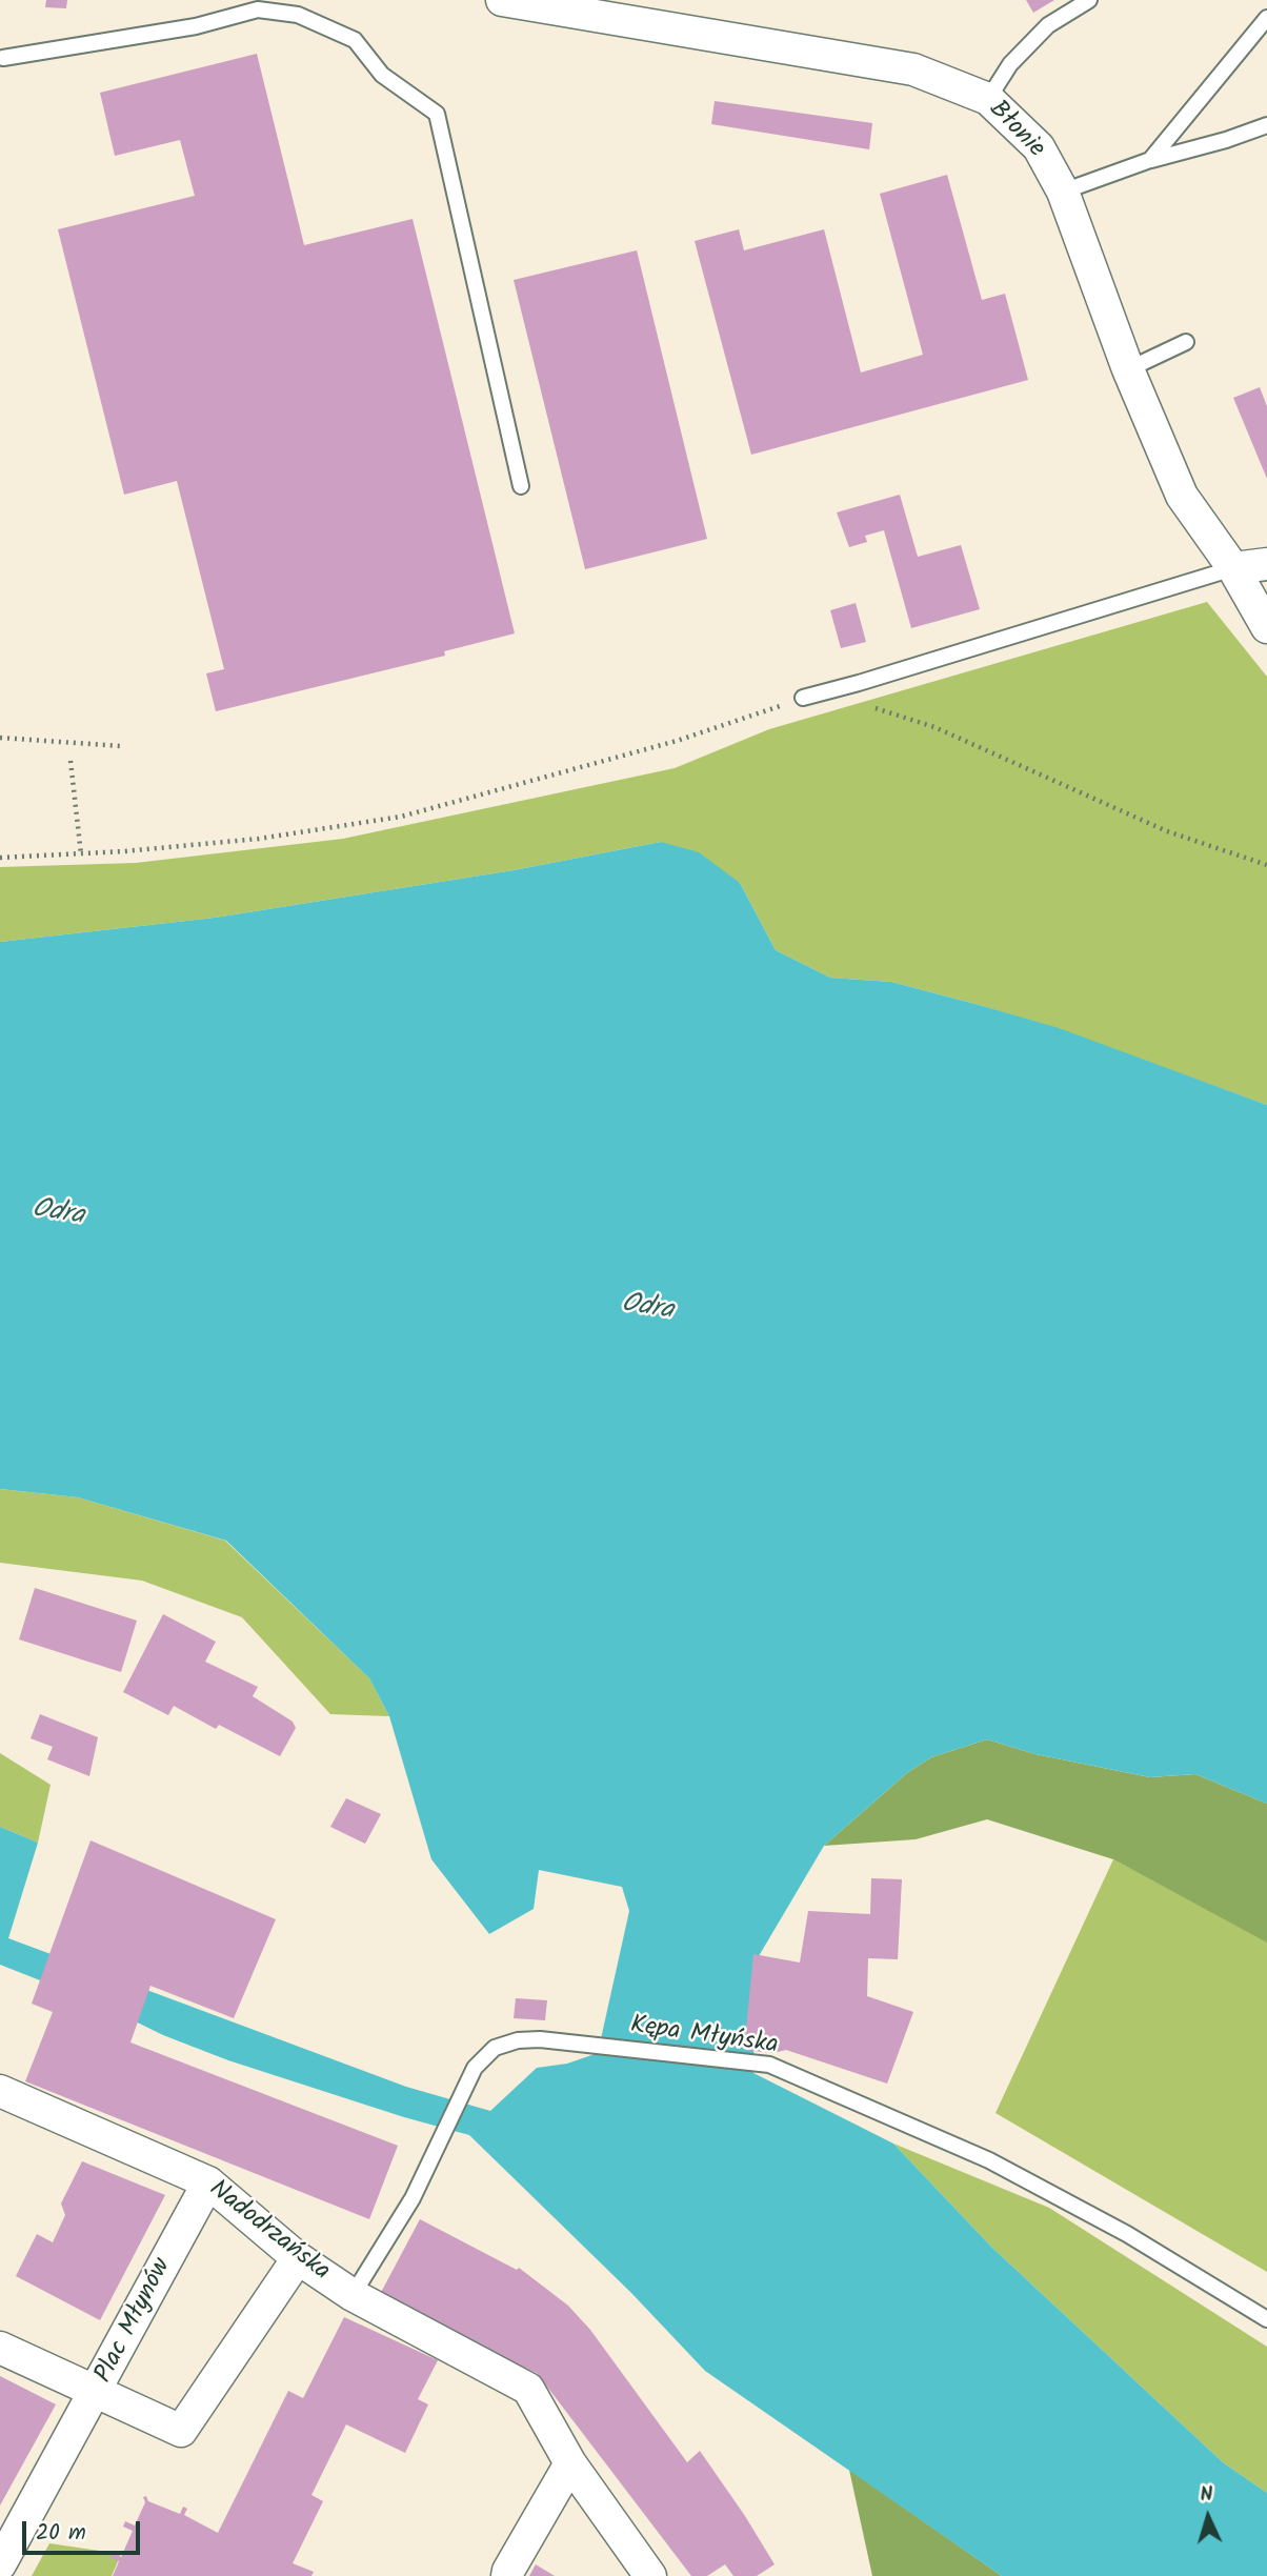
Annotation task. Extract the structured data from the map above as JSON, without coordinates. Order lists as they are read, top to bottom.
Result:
{
  "streets": {
    "street": ["Błonie", "Nadodrzańska", "Plac Młynów"],
    "lane": ["Kępa Młyńska"]
  },
  "crossings": [
    ["Kępa Młyńska", "Nadodrzańska"],
    ["Nadodrzańska", "Plac Młynów"]
  ],
  "water": ["Odra"],
  "scale_bar": "20 m",
  "north": "top"
}
